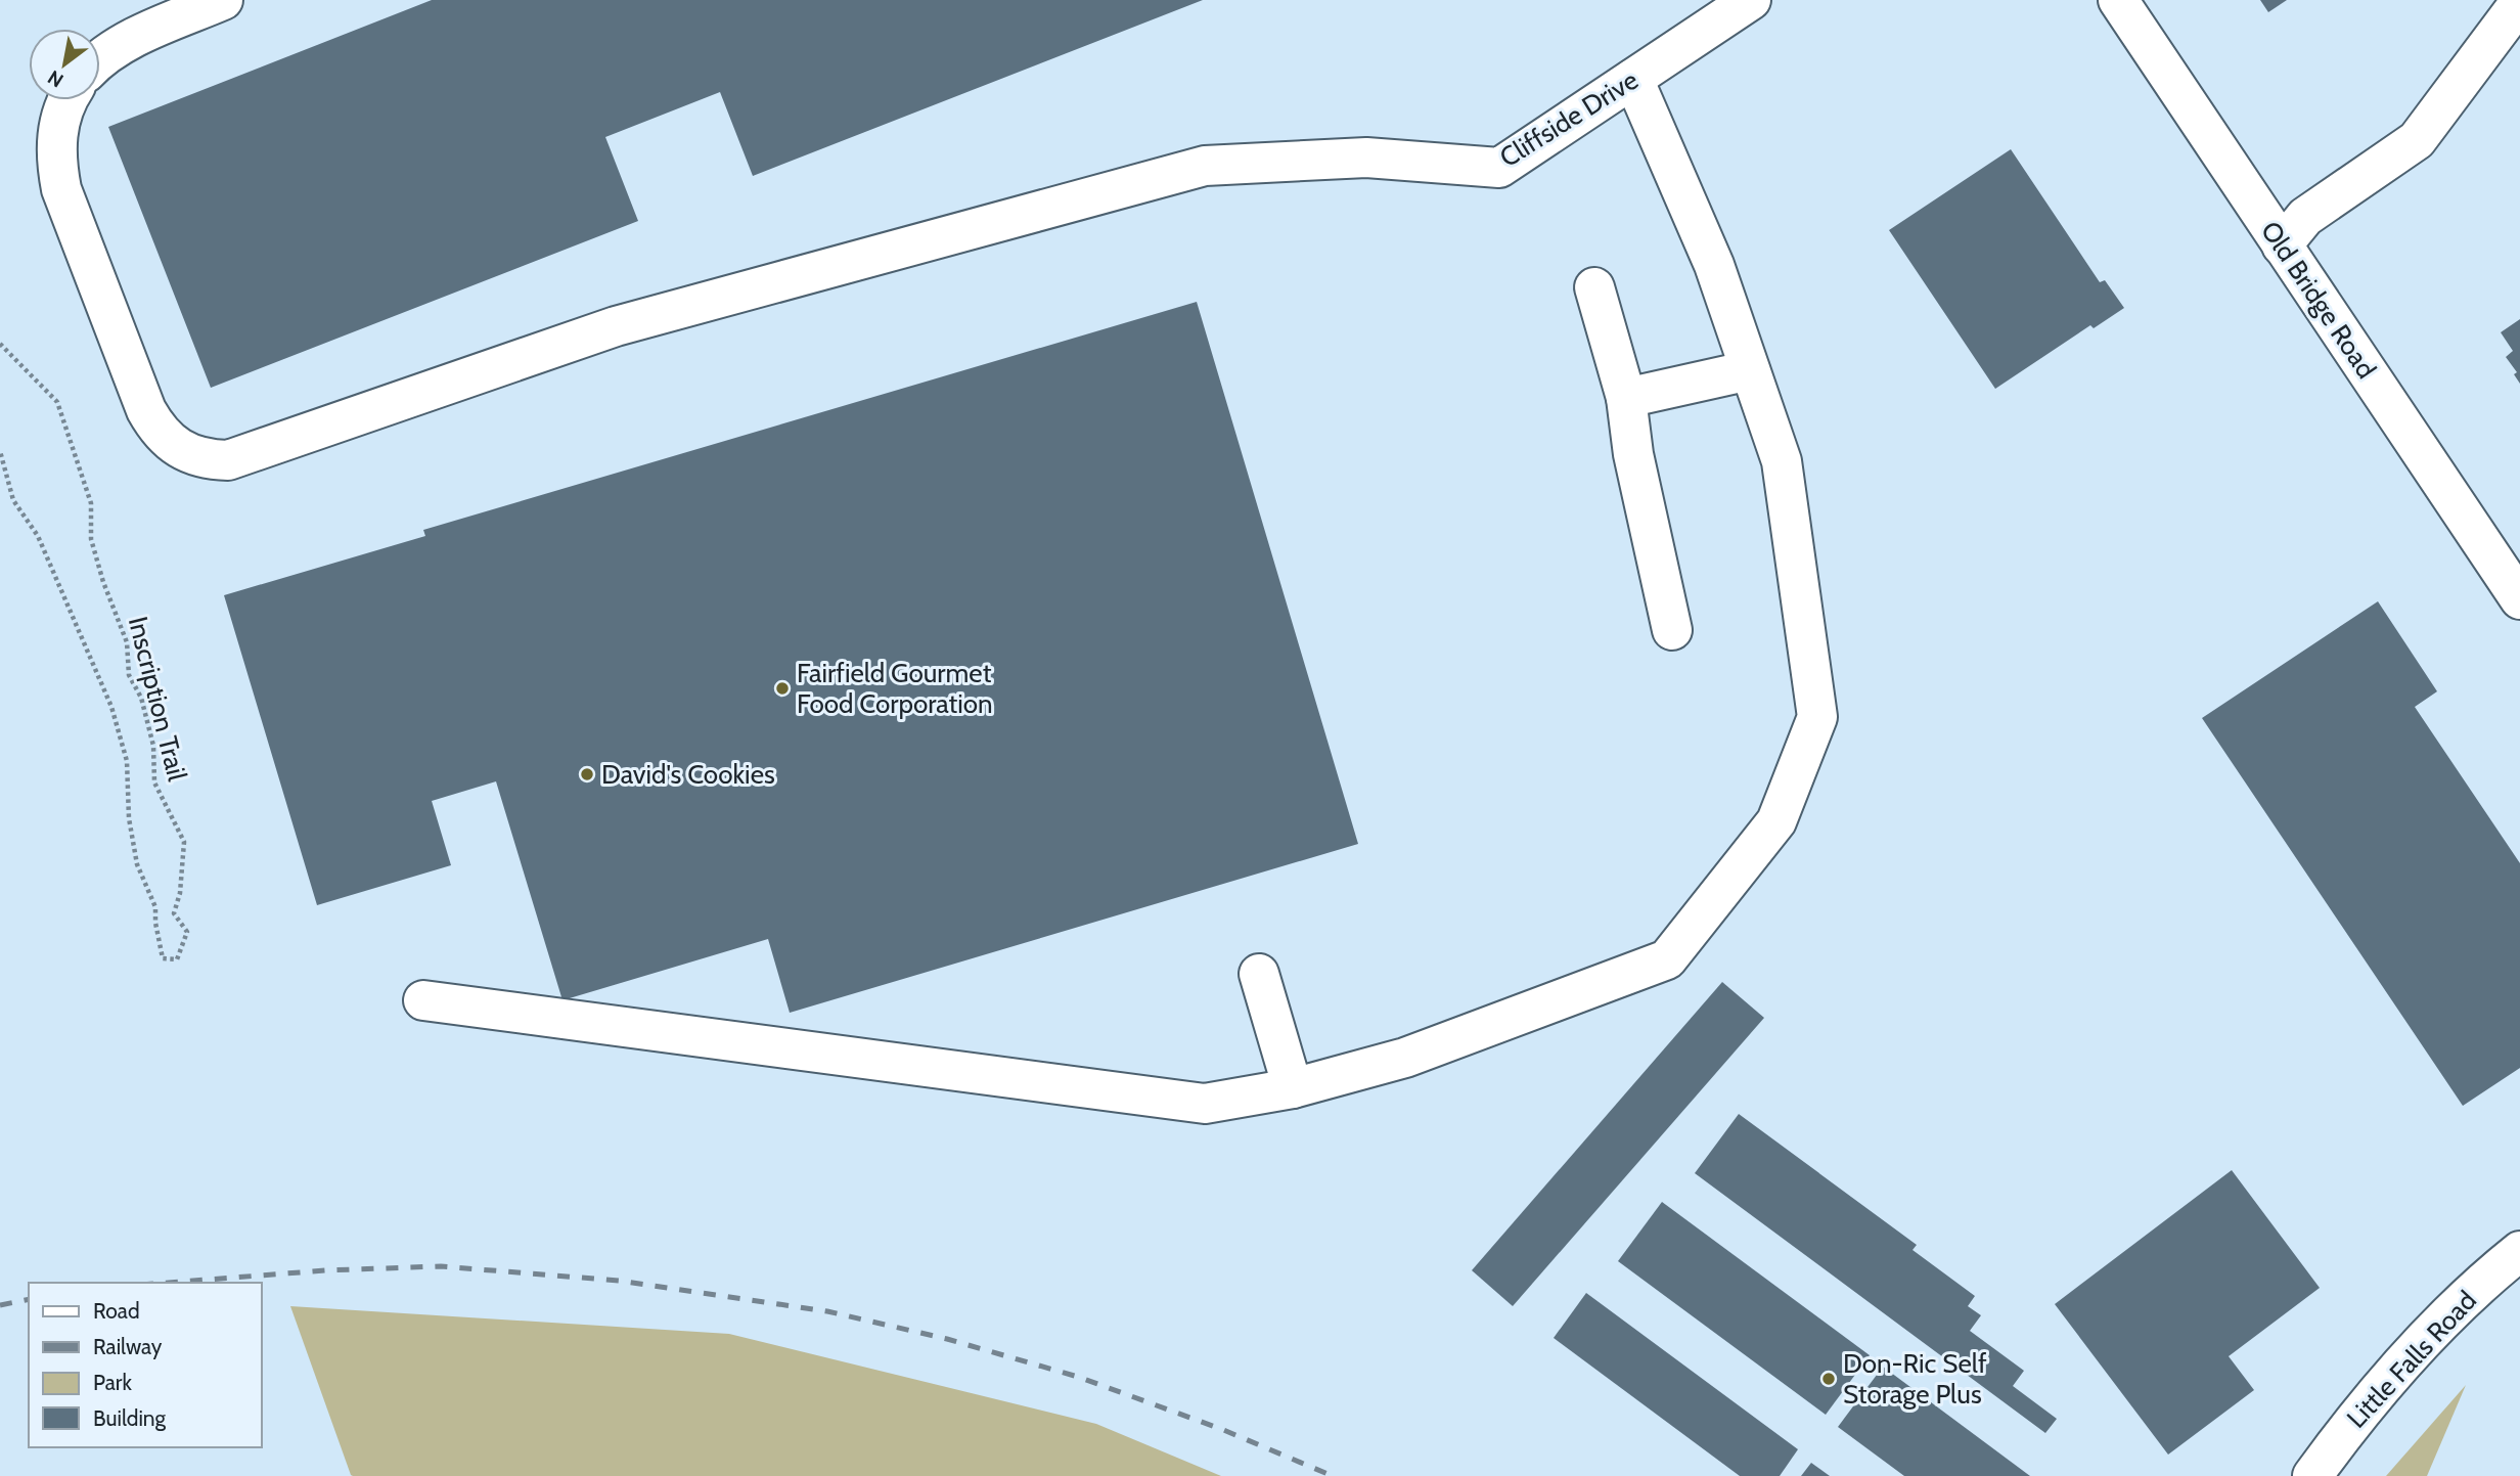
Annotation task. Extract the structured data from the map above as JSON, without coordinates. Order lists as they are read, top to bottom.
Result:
{
  "streets": {
    "street": ["Cliffside Drive", "Old Bridge Road", "Little Falls Road"],
    "path": ["Inscription Trail"]
  },
  "places": ["Fairfield Gourmet Food Corporation", "David's Cookies", "Don-Ric Self Storage Plus"],
  "legend": [
    "Road",
    "Railway",
    "Park",
    "Building"
  ],
  "north": "bottom left"
}
